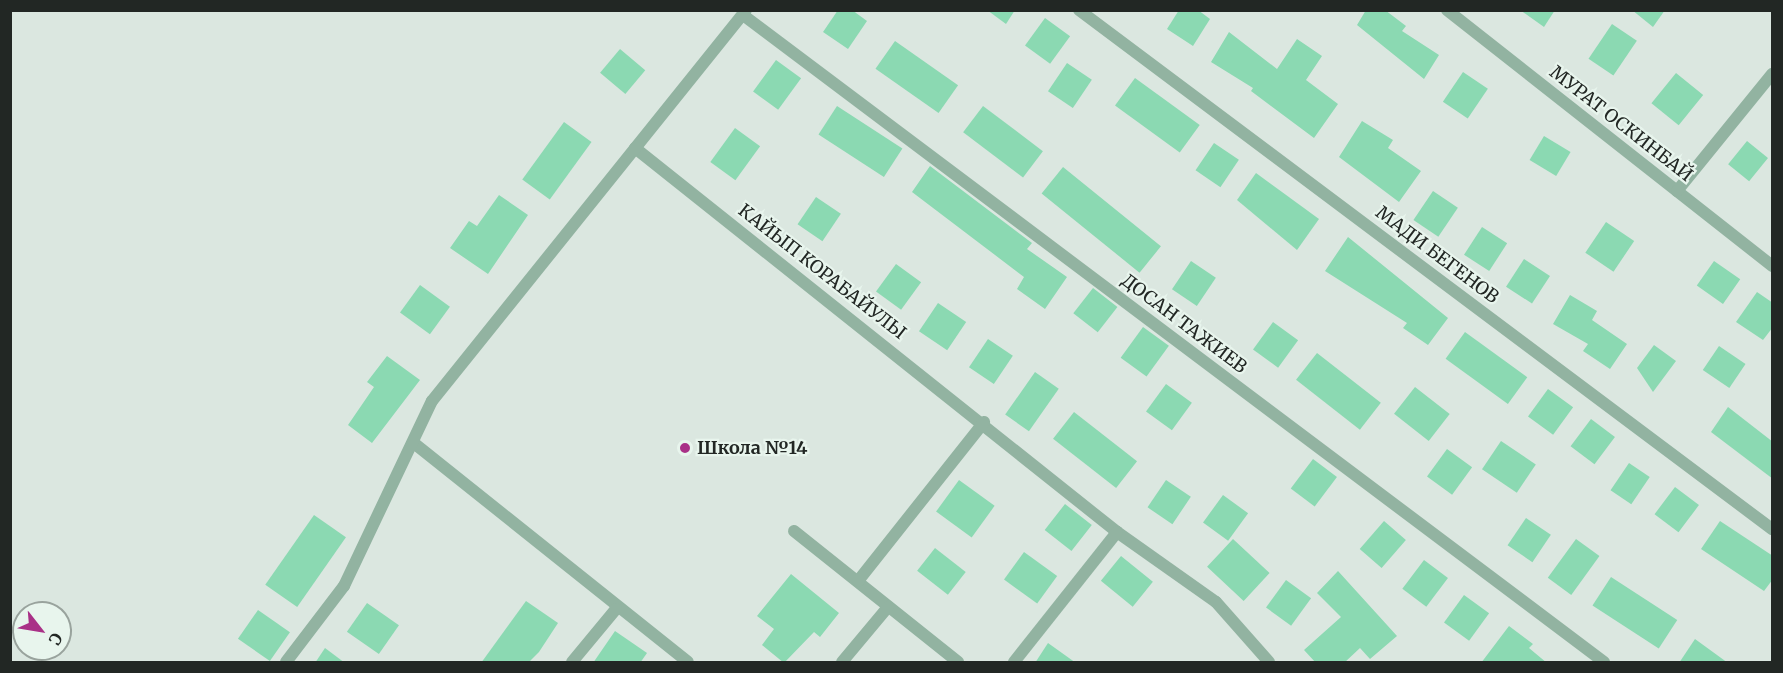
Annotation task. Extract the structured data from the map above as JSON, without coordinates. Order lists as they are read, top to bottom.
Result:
{
  "streets": {
    "street": [
      "МУРАТ ОСКИНБАЙ",
      "МАДИ БЕГЕНОВ",
      "КАЙЫП КОРАБАЙУЛЫ",
      "ДОСАН ТАЖИЕВ"
    ]
  },
  "places": ["Школа №14"],
  "north": "bottom right"
}
